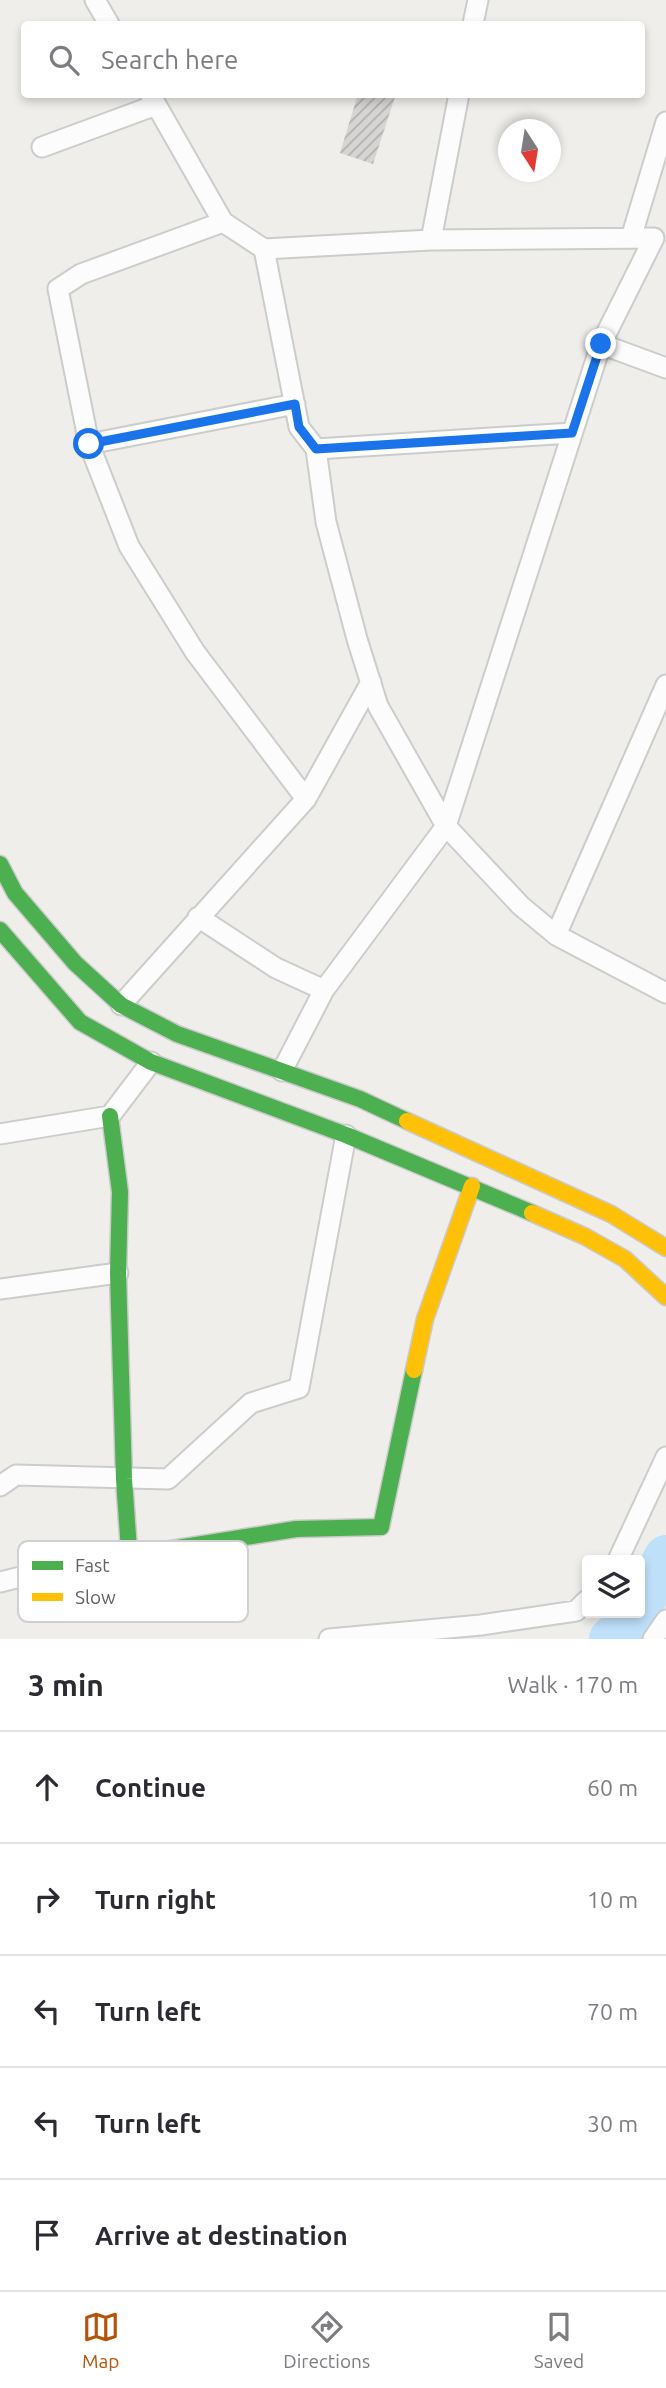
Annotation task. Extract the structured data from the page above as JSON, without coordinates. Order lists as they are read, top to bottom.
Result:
{
  "legend": ["Fast", "Slow"],
  "north": "bottom",
  "page": {
    "search": "Search here",
    "heading": ["3 min", "Walk · 170 m"],
    "list": [
      ["Continue", "60 m"],
      ["Turn right", "10 m"],
      ["Turn left", "70 m"],
      ["Turn left", "30 m"],
      "Arrive at destination"
    ],
    "nav": ["Map", "Directions", "Saved"]
  }
}
